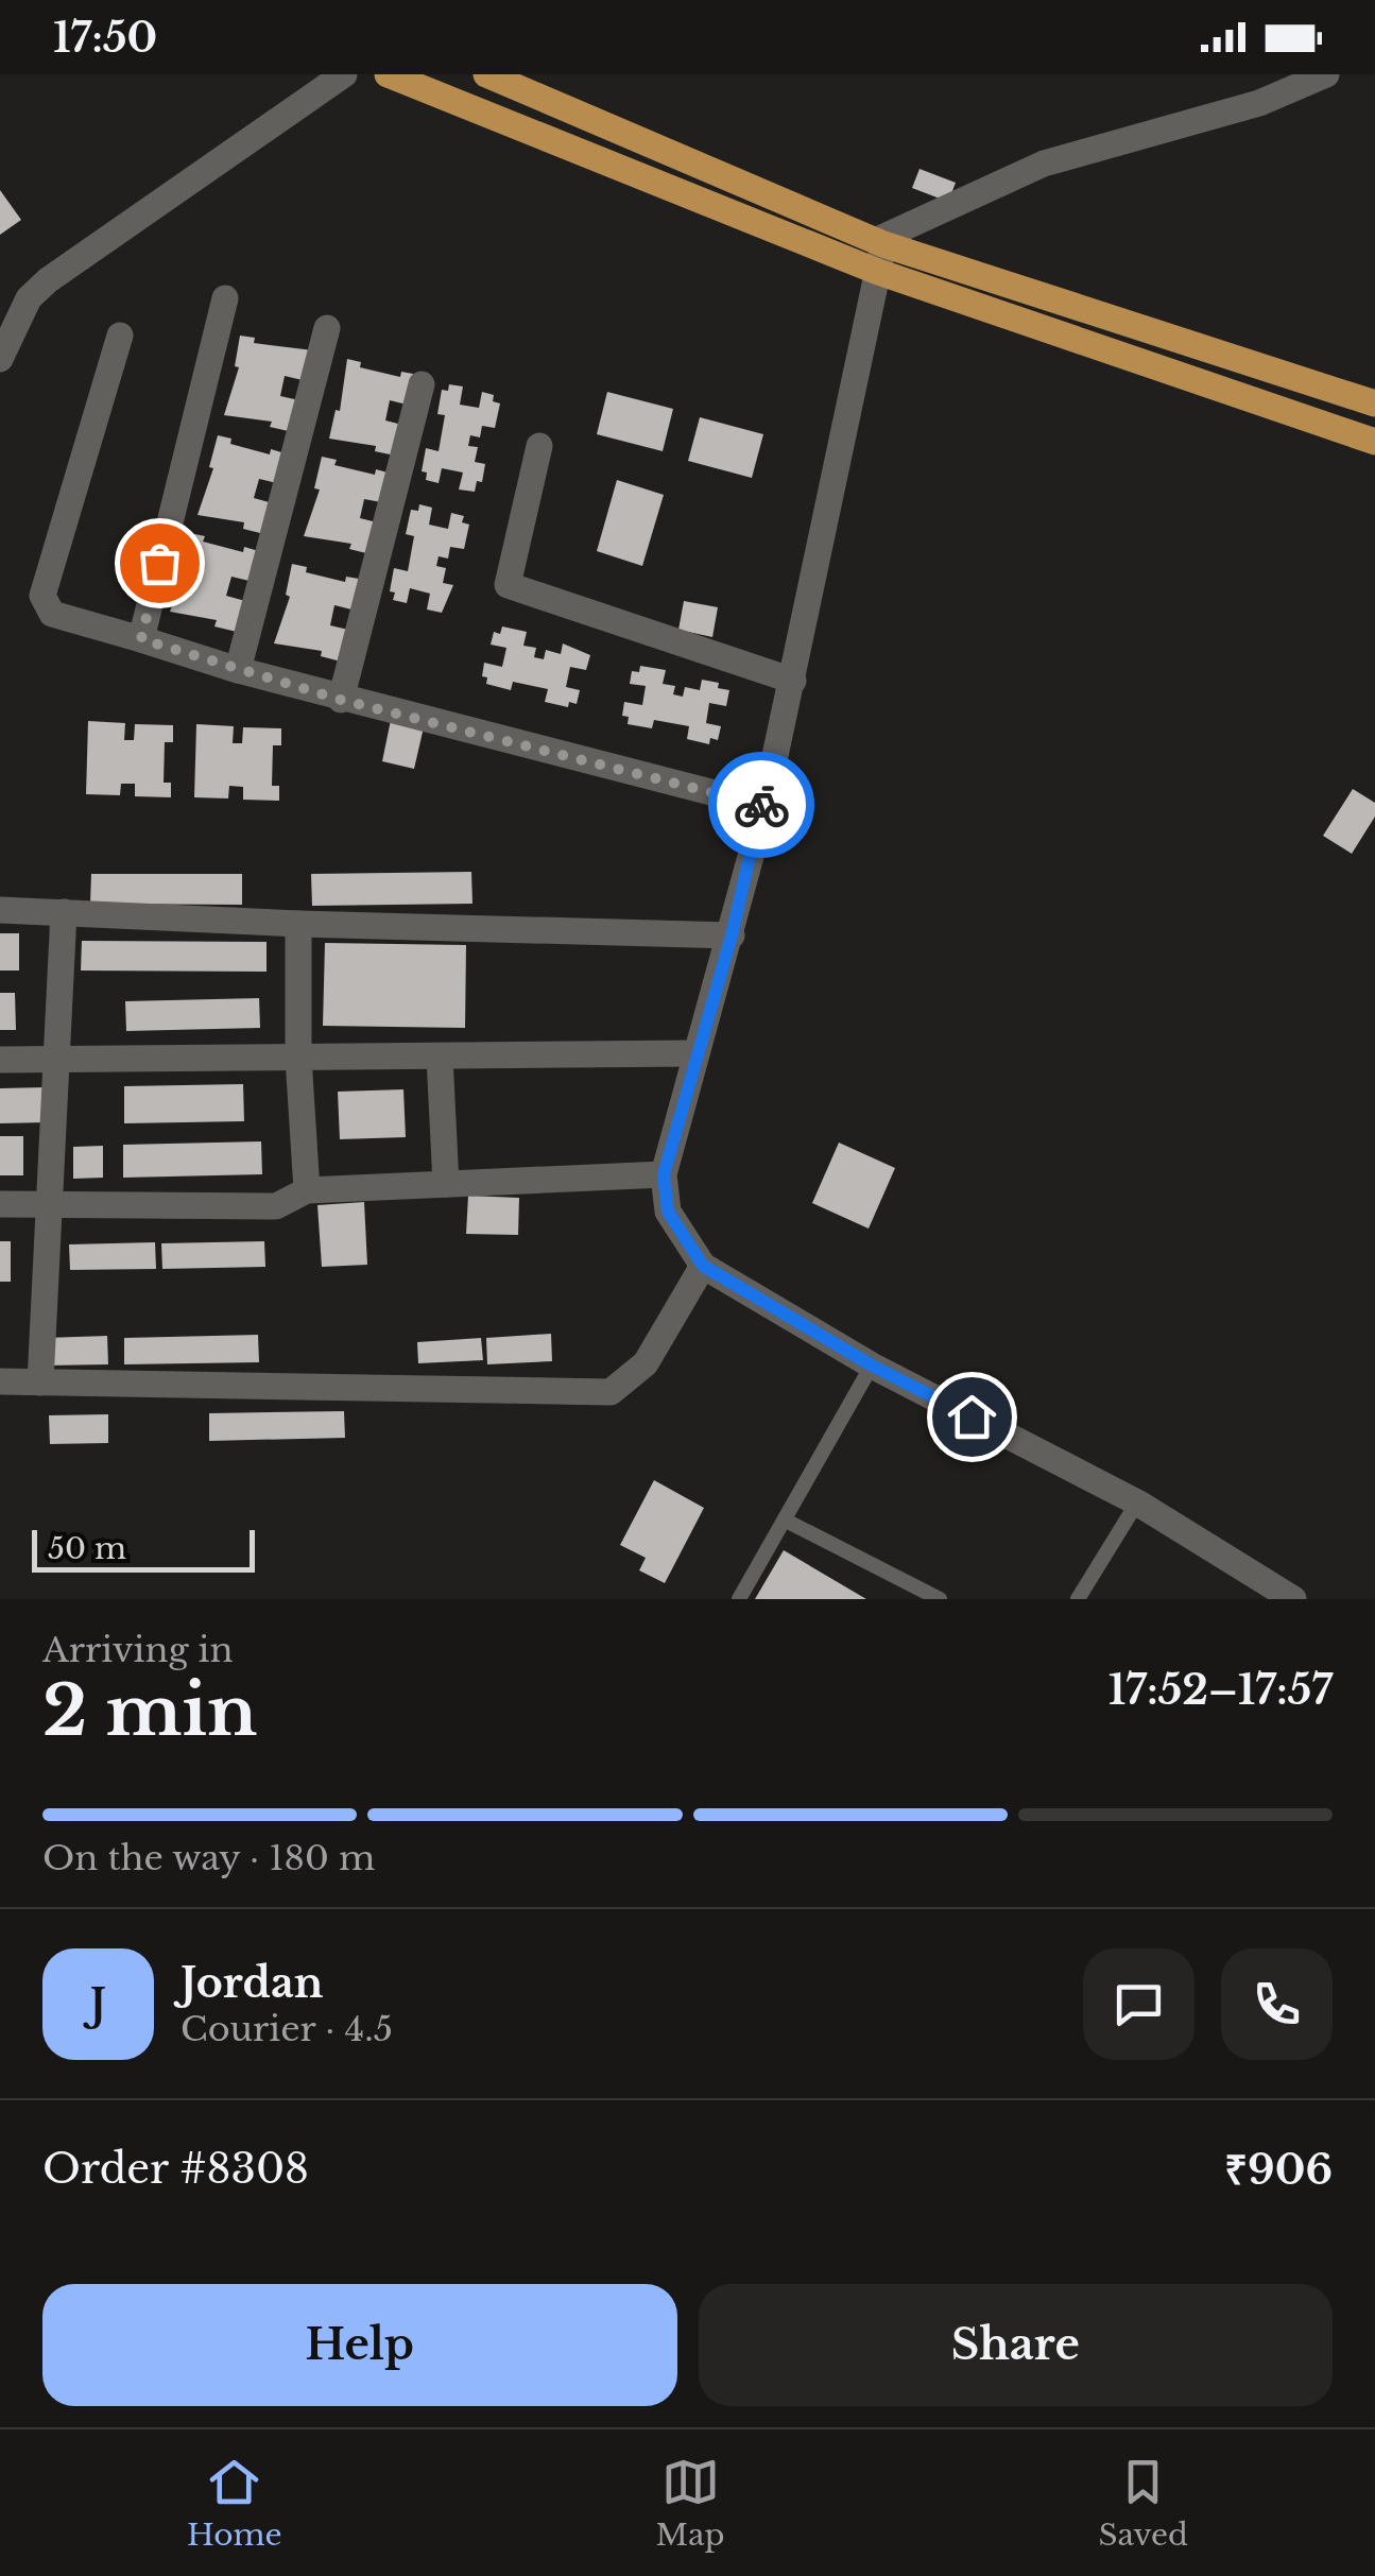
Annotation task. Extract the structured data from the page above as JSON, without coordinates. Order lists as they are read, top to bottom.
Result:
{
  "scale_bar": "50 m",
  "page": {
    "status": "17:50",
    "scale": "50 m",
    "heading": ["2 min", "Arriving in", "17:52–17:57"],
    "panel": [
      "Jordan",
      "Courier · 4.5",
      "Order #8308",
      "₹906"
    ],
    "bar": "On the way · 180 m",
    "round": "J",
    "buttons": ["Help", "Share"],
    "tabs": ["Home", "Map", "Saved"]
  }
}
